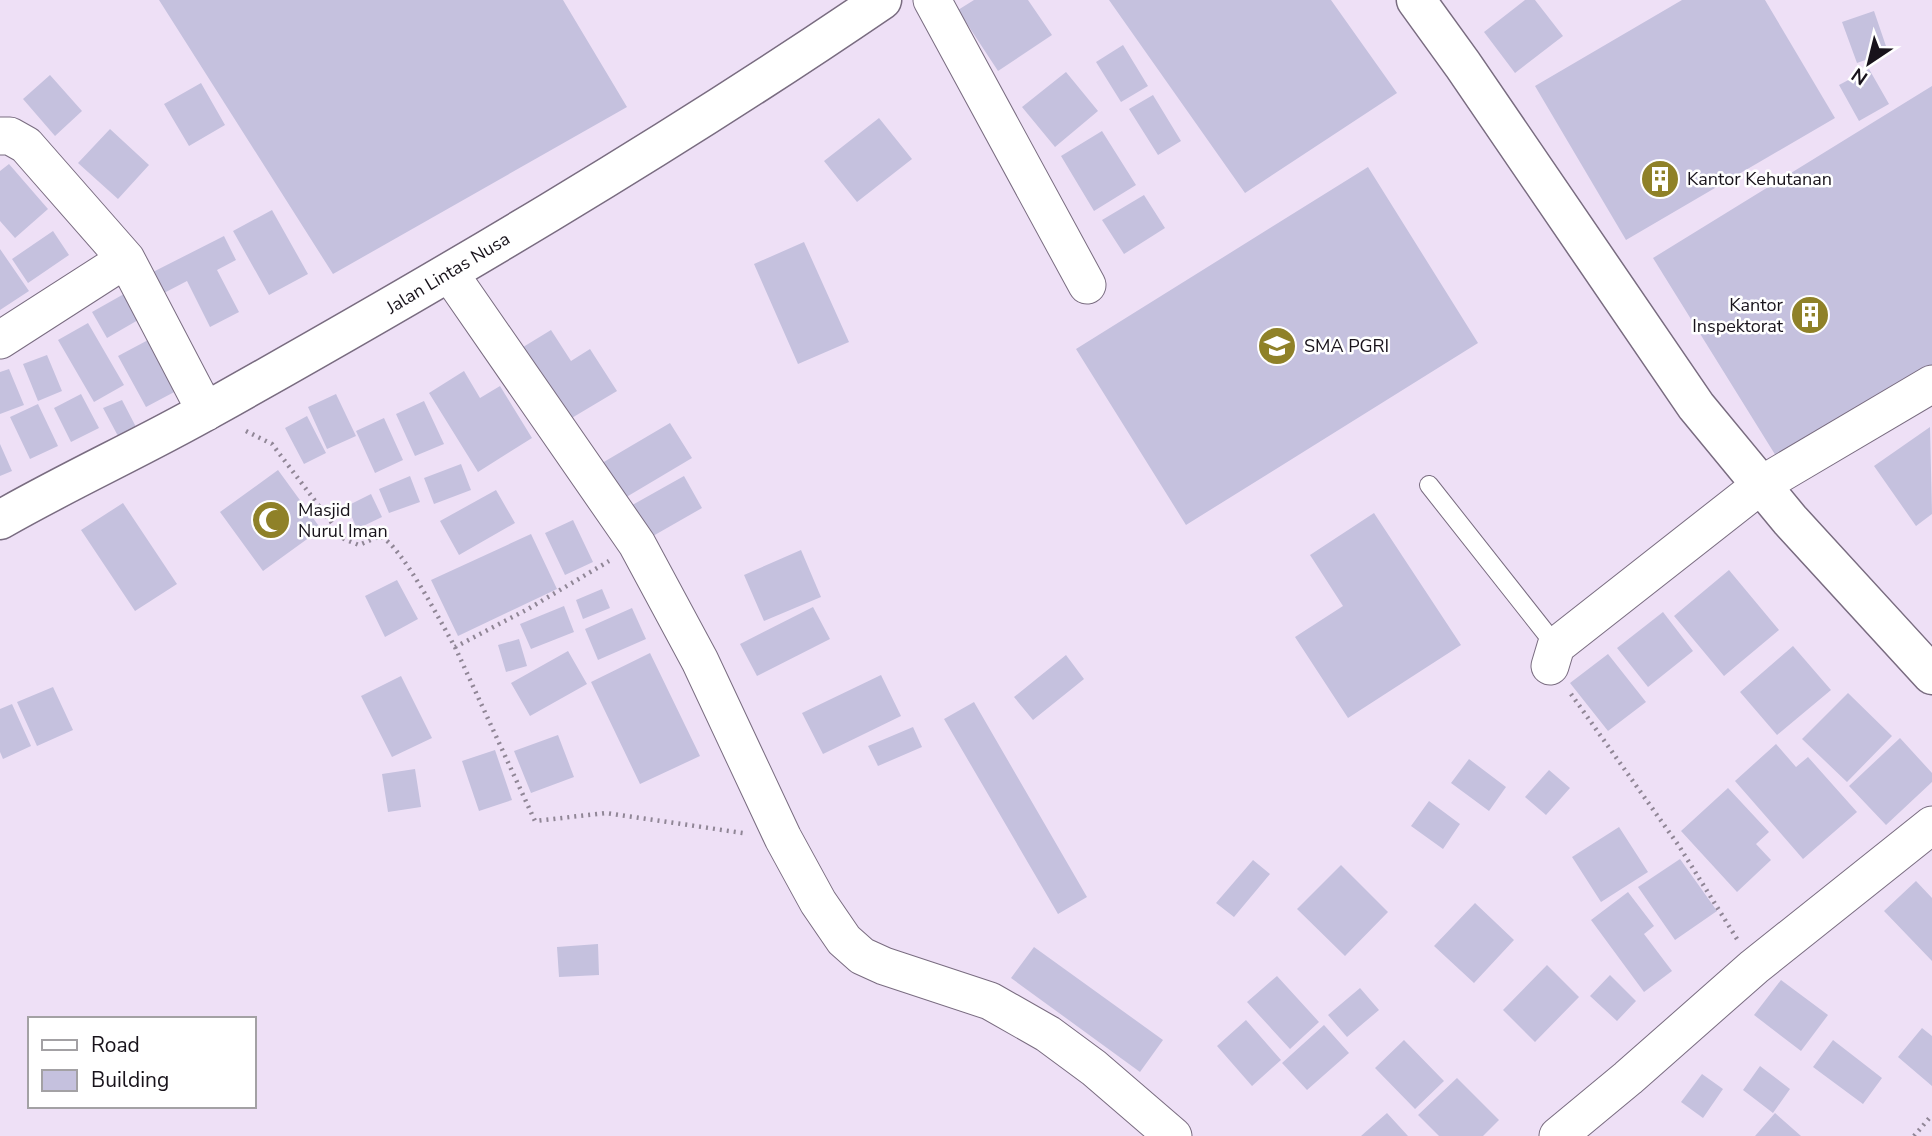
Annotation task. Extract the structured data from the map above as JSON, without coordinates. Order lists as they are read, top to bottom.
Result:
{
  "streets": {
    "highway": ["Jalan Lintas Nusa"]
  },
  "places": {
    "building": ["Kantor Kehutanan", "Kantor Inspektorat"],
    "school or university": ["SMA PGRI"],
    "mosque": ["Masjid Nurul Iman"]
  },
  "legend": ["Road", "Building"],
  "north": "bottom left"
}
